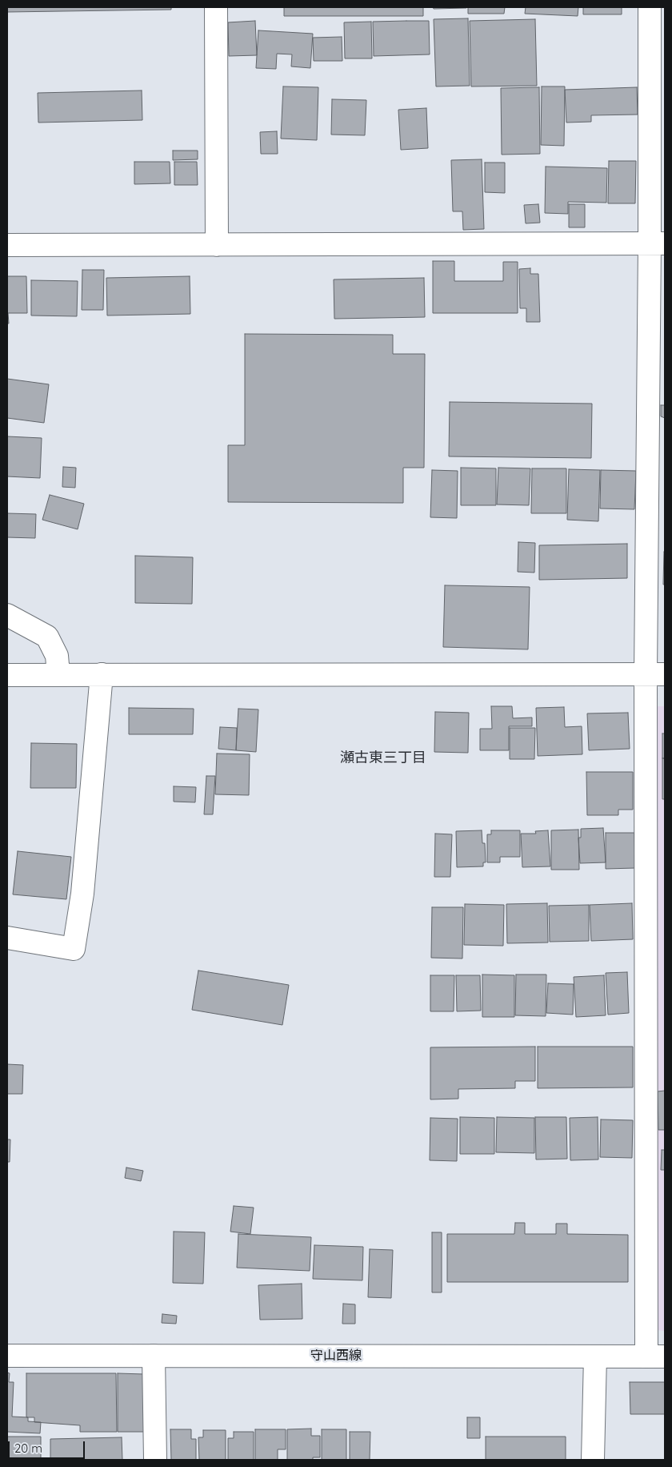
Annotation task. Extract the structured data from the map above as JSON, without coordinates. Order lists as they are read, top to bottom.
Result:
{
  "streets": {
    "street": ["守山西線"]
  },
  "districts": ["瀬古東三丁目"],
  "scale_bar": "20 m"
}
